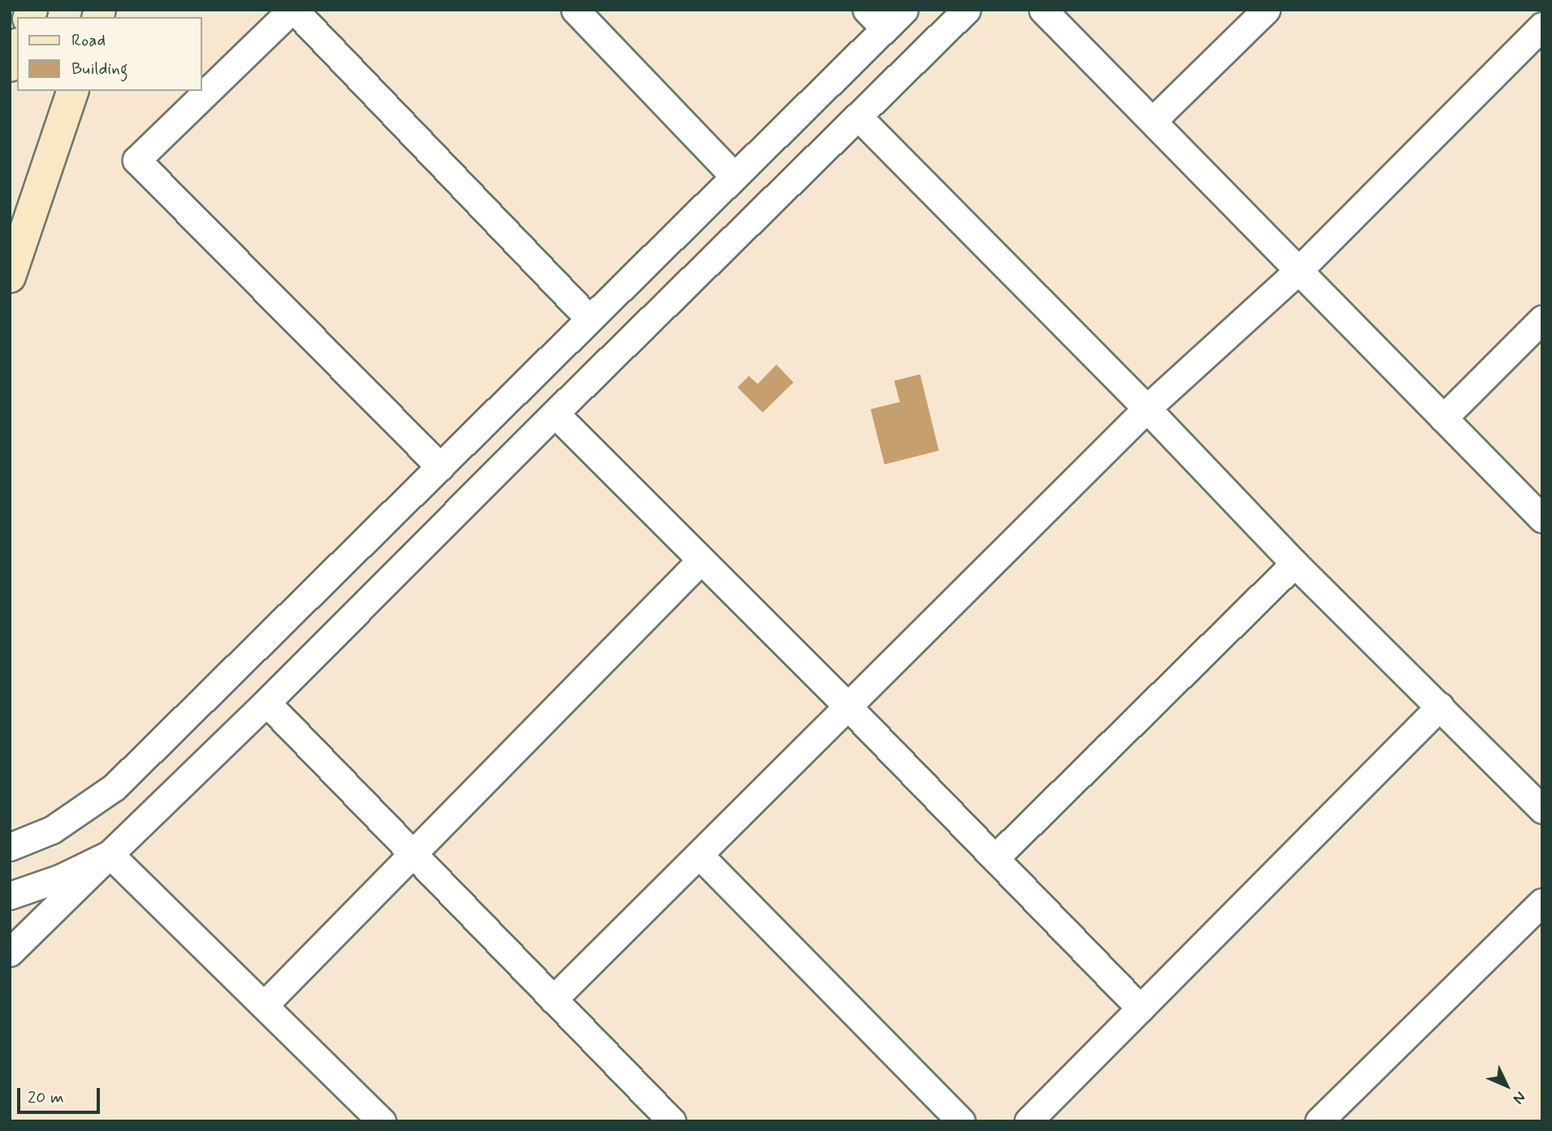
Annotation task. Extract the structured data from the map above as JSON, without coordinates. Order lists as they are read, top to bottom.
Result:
{
  "legend": ["Road", "Building"],
  "scale_bar": "20 m",
  "north": "bottom right"
}
